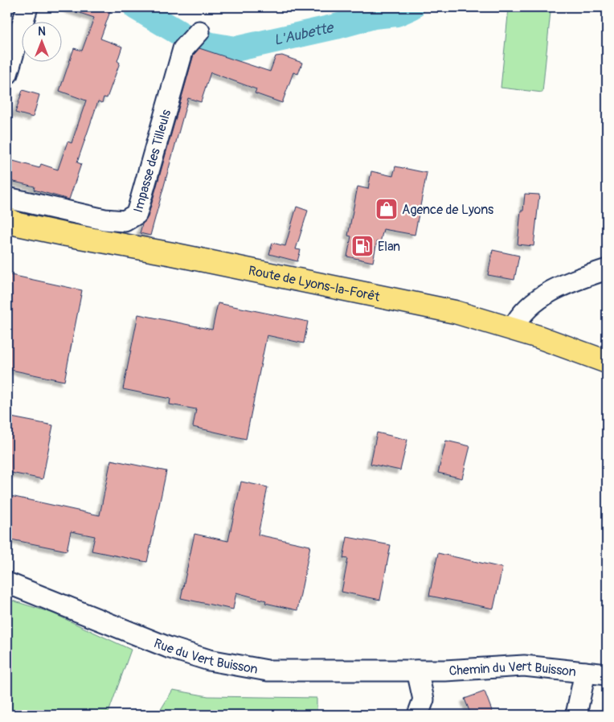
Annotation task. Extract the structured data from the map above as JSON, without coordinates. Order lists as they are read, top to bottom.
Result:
{
  "streets": {
    "main road": ["Route de Lyons-la-Forêt"],
    "street": ["Impasse des Tilleuls", "Rue du Vert Buisson", "Chemin du Vert Buisson"]
  },
  "crossings": [
    ["Rue du Vert Buisson", "Chemin du Vert Buisson"]
  ],
  "water": ["L'Aubette"],
  "places": {
    "shop": ["Agence de Lyons"],
    "fuel station": ["Elan"]
  },
  "north": "top"
}
